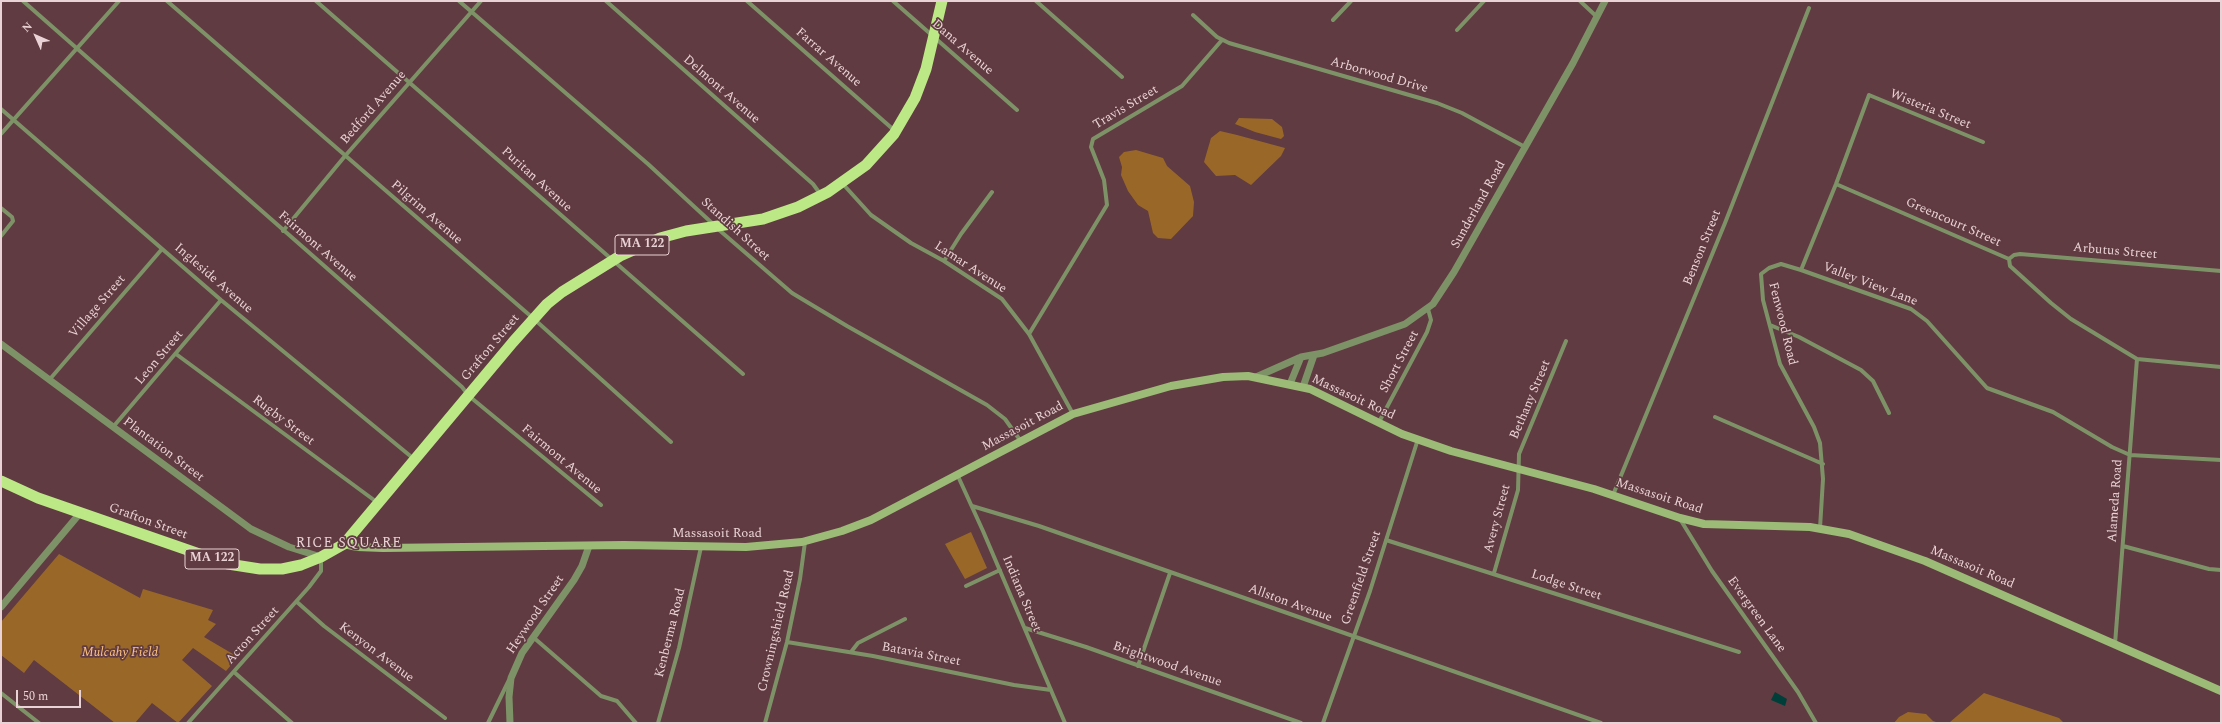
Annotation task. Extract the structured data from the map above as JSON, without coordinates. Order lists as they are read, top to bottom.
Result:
{
  "streets": {
    "highway": ["MA 122", "Grafton Street"],
    "main road": ["Massasoit Road"],
    "street": [
      "Dana Avenue",
      "Farrar Avenue",
      "Arborwood Drive",
      "Delmont Avenue",
      "Bedford Avenue",
      "Travis Street",
      "Wisteria Street",
      "Puritan Avenue",
      "Sunderland Road",
      "Pilgrim Avenue",
      "Greencourt Street",
      "Standish Street",
      "Fairmont Avenue",
      "Benson Street",
      "Arbutus Street",
      "Lamar Avenue",
      "Ingleside Avenue",
      "Valley View Lane",
      "Village Street",
      "Fenwood Road",
      "Leon Street",
      "Short Street",
      "Bethany Street",
      "Rugby Street",
      "Plantation Street",
      "Alameda Road",
      "Avery Street",
      "Greenfield Street",
      "Lodge Street",
      "Indiana Street",
      "Allston Avenue",
      "Heywood Street",
      "Evergreen Lane",
      "Crowningshield Road",
      "Kenberma Road",
      "Acton Street",
      "Kenyon Avenue",
      "Batavia Street",
      "Brightwood Avenue"
    ]
  },
  "crossings": [
    ["Dana Avenue", "Grafton Street"],
    ["Farrar Avenue", "Grafton Street"],
    ["Arborwood Drive", "Travis Street"],
    ["Arborwood Drive", "Sunderland Road"],
    ["Delmont Avenue", "Grafton Street"],
    ["Bedford Avenue", "Puritan Avenue"],
    ["Bedford Avenue", "Pilgrim Avenue"],
    ["Bedford Avenue", "Standish Street"],
    ["Bedford Avenue", "Fairmont Avenue"],
    ["Travis Street", "Lamar Avenue"],
    ["Wisteria Street", "Greencourt Street"],
    ["Puritan Avenue", "Grafton Street"],
    ["Sunderland Road", "Short Street"],
    ["Sunderland Road", "Massasoit Road"],
    ["Pilgrim Avenue", "Grafton Street"],
    ["Greencourt Street", "Arbutus Street"],
    ["Greencourt Street", "Alameda Road"],
    ["Standish Street", "Grafton Street"],
    ["Standish Street", "Massasoit Road"],
    ["Fairmont Avenue", "Grafton Street"],
    ["Benson Street", "Massasoit Road"],
    ["Lamar Avenue", "Grafton Street"],
    ["Lamar Avenue", "Massasoit Road"],
    ["Ingleside Avenue", "Village Street"],
    ["Ingleside Avenue", "Grafton Street"],
    ["Ingleside Avenue", "Leon Street"],
    ["Valley View Lane", "Fenwood Road"],
    ["Valley View Lane", "Alameda Road"],
    ["Village Street", "Plantation Street"],
    ["Fenwood Road", "Massasoit Road"],
    ["Grafton Street", "Massasoit Road"],
    ["Grafton Street", "Rugby Street"],
    ["Grafton Street", "Plantation Street"],
    ["Grafton Street", "Acton Street"],
    ["Leon Street", "Rugby Street"],
    ["Leon Street", "Plantation Street"],
    ["Short Street", "Massasoit Road"],
    ["Massasoit Road", "Bethany Street"],
    ["Massasoit Road", "Alameda Road"],
    ["Massasoit Road", "Avery Street"],
    ["Massasoit Road", "Greenfield Street"],
    ["Massasoit Road", "Indiana Street"],
    ["Massasoit Road", "Heywood Street"],
    ["Massasoit Road", "Evergreen Lane"],
    ["Massasoit Road", "Crowningshield Road"],
    ["Massasoit Road", "Kenberma Road"],
    ["Bethany Street", "Avery Street"],
    ["Plantation Street", "Acton Street"],
    ["Avery Street", "Lodge Street"],
    ["Greenfield Street", "Lodge Street"],
    ["Greenfield Street", "Allston Avenue"],
    ["Indiana Street", "Allston Avenue"],
    ["Indiana Street", "Batavia Street"],
    ["Indiana Street", "Brightwood Avenue"],
    ["Crowningshield Road", "Batavia Street"],
    ["Acton Street", "Kenyon Avenue"]
  ],
  "districts": ["RICE SQUARE"],
  "parks": ["Mulcahy Field"],
  "scale_bar": "50 m",
  "north": "top left"
}
